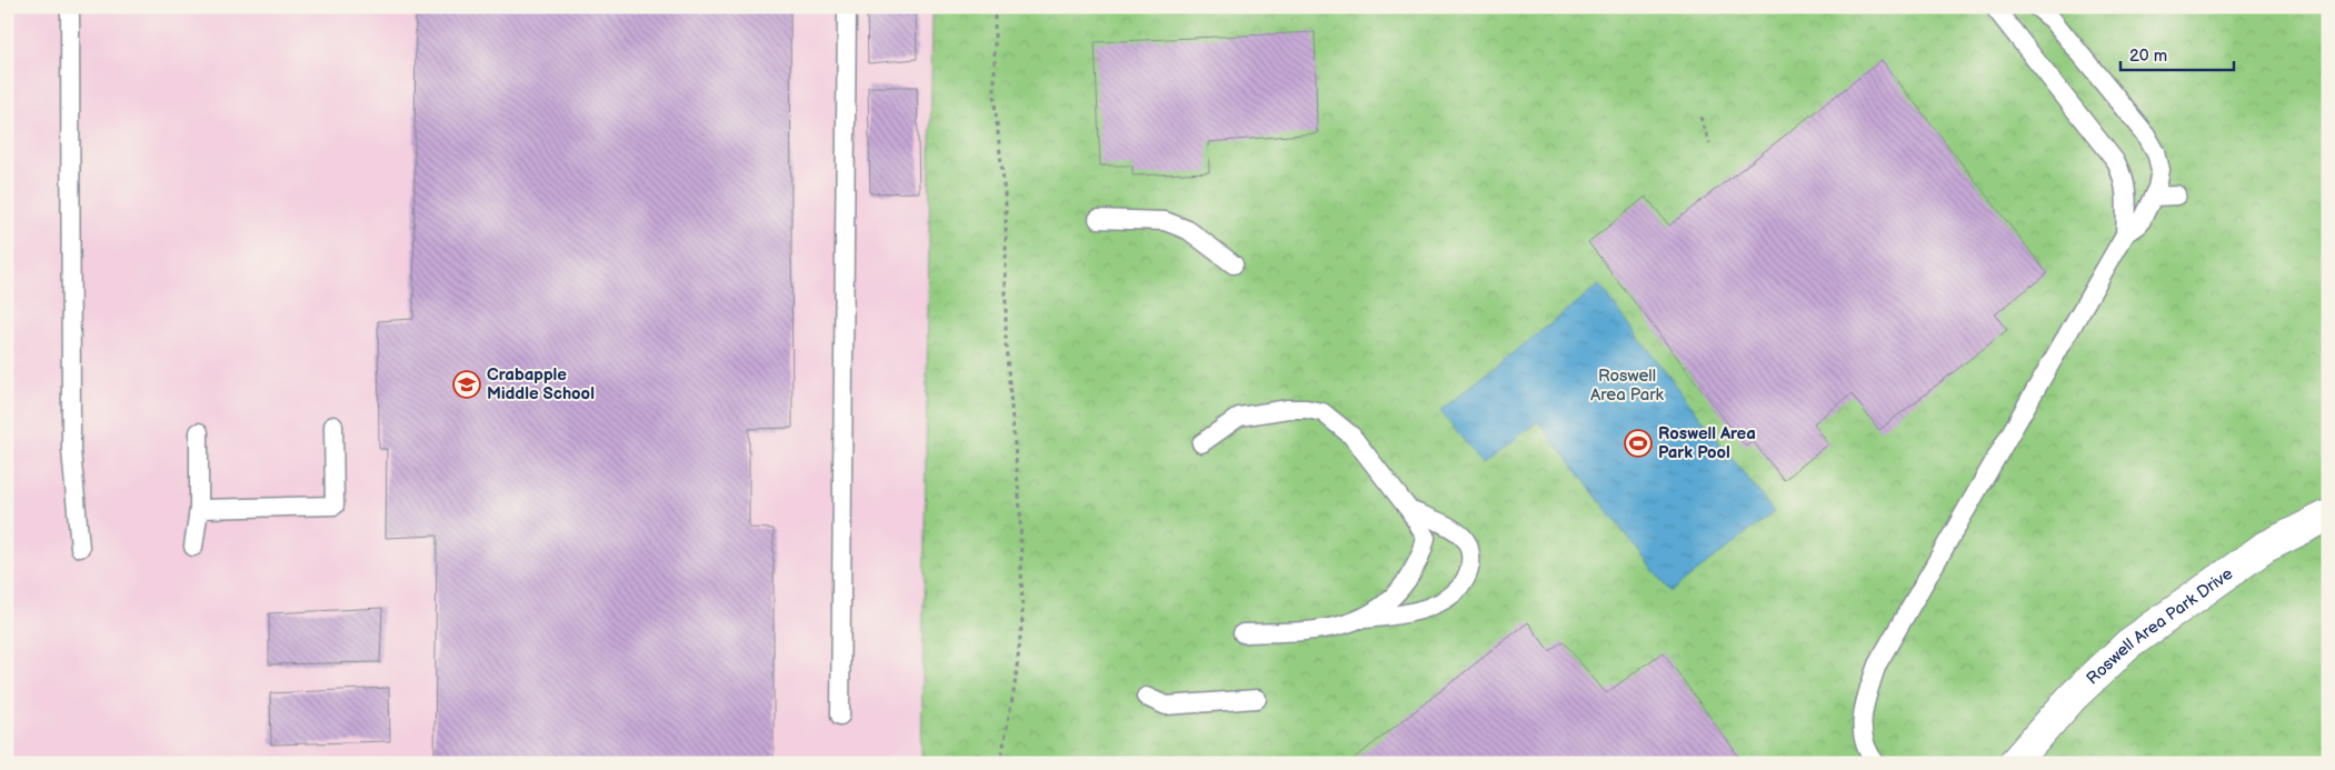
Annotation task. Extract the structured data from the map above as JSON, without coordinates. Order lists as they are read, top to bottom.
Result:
{
  "streets": {
    "street": ["Roswell Area Park Drive"]
  },
  "parks": ["Roswell Area Park"],
  "places": {
    "school or university": ["Crabapple Middle School"],
    "sports": ["Roswell Area Park Pool"]
  },
  "scale_bar": "20 m"
}
